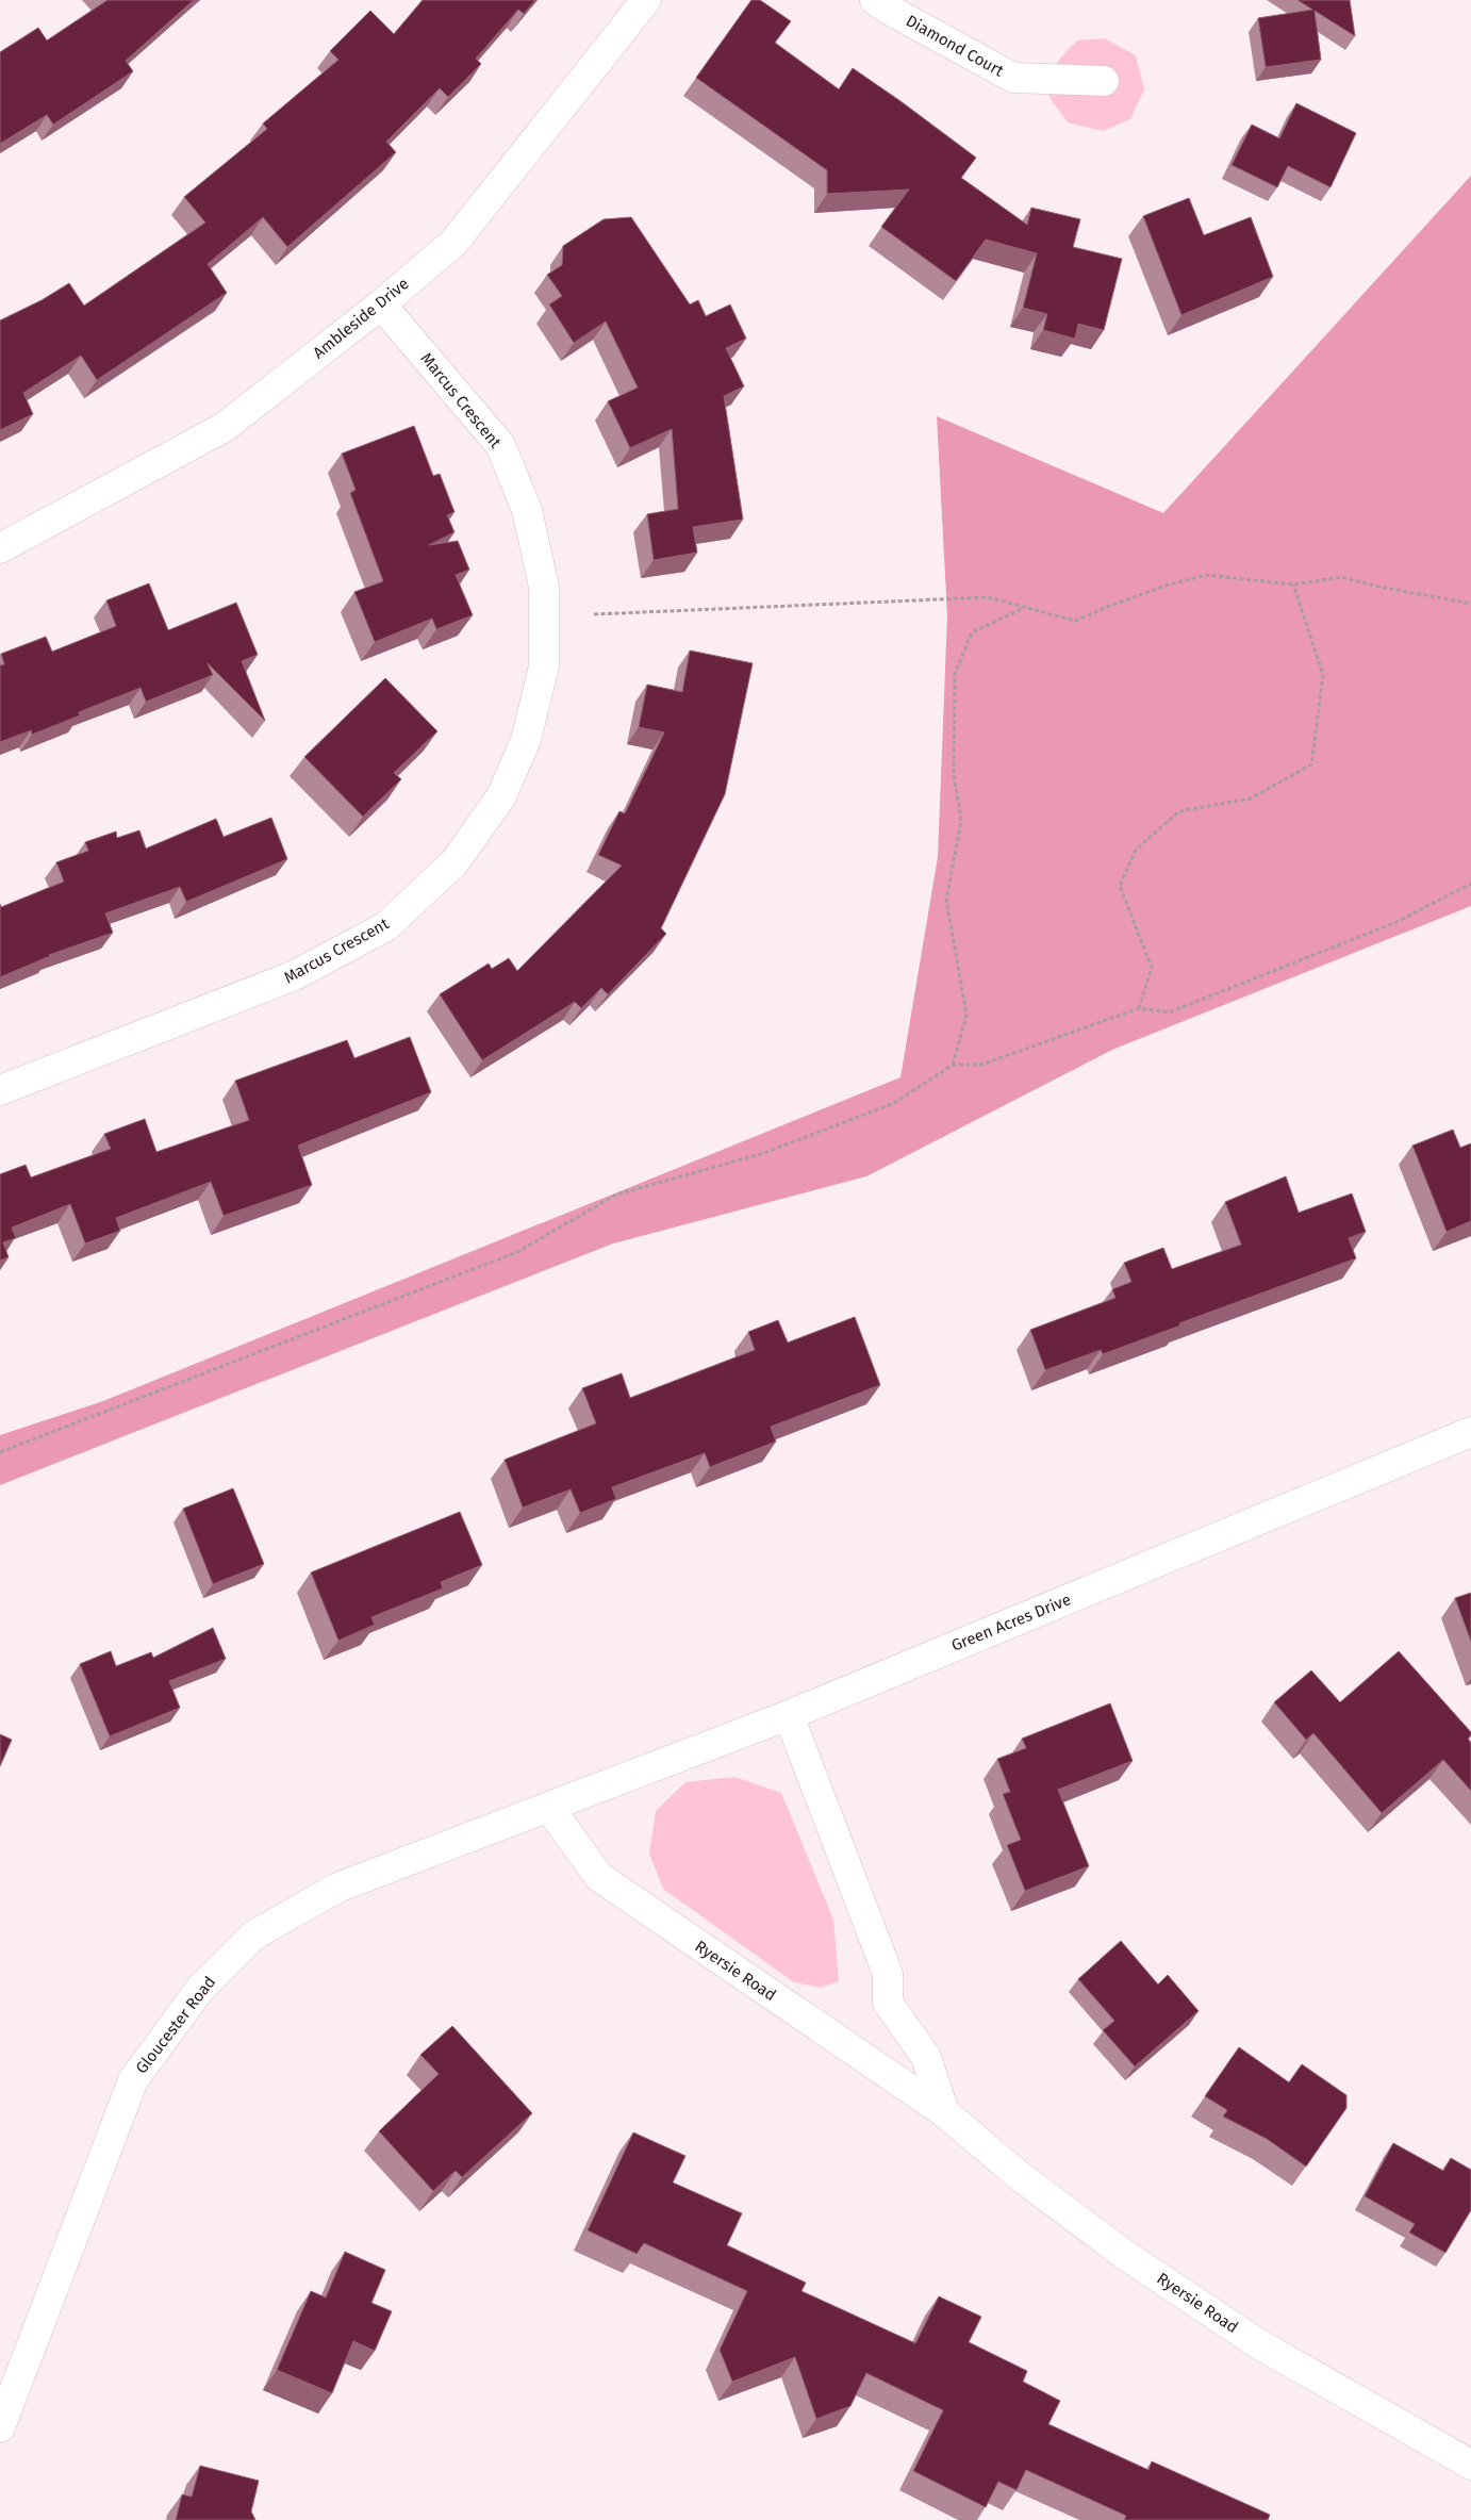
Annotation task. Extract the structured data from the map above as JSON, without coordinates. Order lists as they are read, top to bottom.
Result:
{
  "streets": {
    "street": [
      "Diamond Court",
      "Ambleside Drive",
      "Marcus Crescent",
      "Green Acres Drive",
      "Ryersie Road",
      "Gloucester Road"
    ]
  },
  "crossings": [
    ["Ambleside Drive", "Marcus Crescent"],
    ["Green Acres Drive", "Ryersie Road"],
    ["Green Acres Drive", "Gloucester Road"],
    ["Ryersie Road", "Gloucester Road"]
  ]
}
